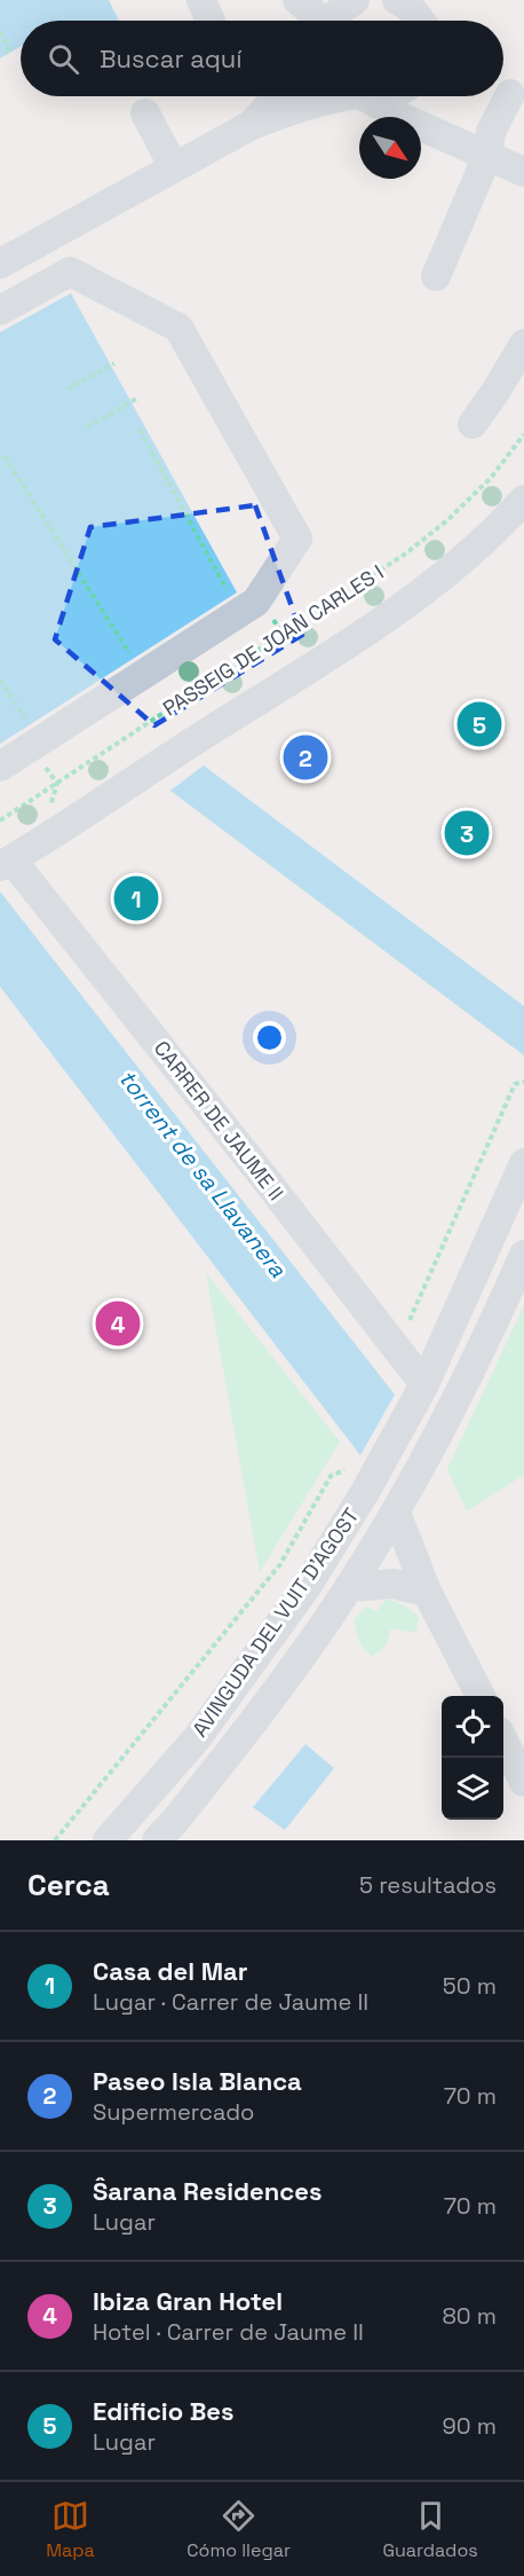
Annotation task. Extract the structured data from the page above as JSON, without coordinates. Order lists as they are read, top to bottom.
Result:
{
  "streets": {
    "street": ["PASSEIG DE JOAN CARLES I", "CARRER DE JAUME II", "AVINGUDA DEL VUIT D'AGOST"]
  },
  "crossings": [
    ["PASSEIG DE JOAN CARLES I", "CARRER DE JAUME II"],
    ["CARRER DE JAUME II", "AVINGUDA DEL VUIT D'AGOST"]
  ],
  "water": ["torrent de sa Llavanera"],
  "north": "bottom right",
  "page": {
    "search": "Buscar aquí",
    "pins": [
      "5",
      "2",
      "3",
      "1",
      "4"
    ],
    "heading": ["Cerca", "5 resultados"],
    "list": [
      {
        "mark": "1",
        "name": "Casa del Mar",
        "note": "Lugar · Carrer de Jaume II",
        "value": "50 m"
      },
      {
        "mark": "2",
        "name": "Paseo Isla Blanca",
        "note": "Supermercado",
        "value": "70 m"
      },
      {
        "mark": "3",
        "name": "Ŝarana Residences",
        "note": "Lugar",
        "value": "70 m"
      },
      {
        "mark": "4",
        "name": "Ibiza Gran Hotel",
        "note": "Hotel · Carrer de Jaume II",
        "value": "80 m"
      },
      {
        "mark": "5",
        "name": "Edificio Bes",
        "note": "Lugar",
        "value": "90 m"
      }
    ],
    "nav": ["Mapa", "Cómo llegar", "Guardados"]
  }
}
